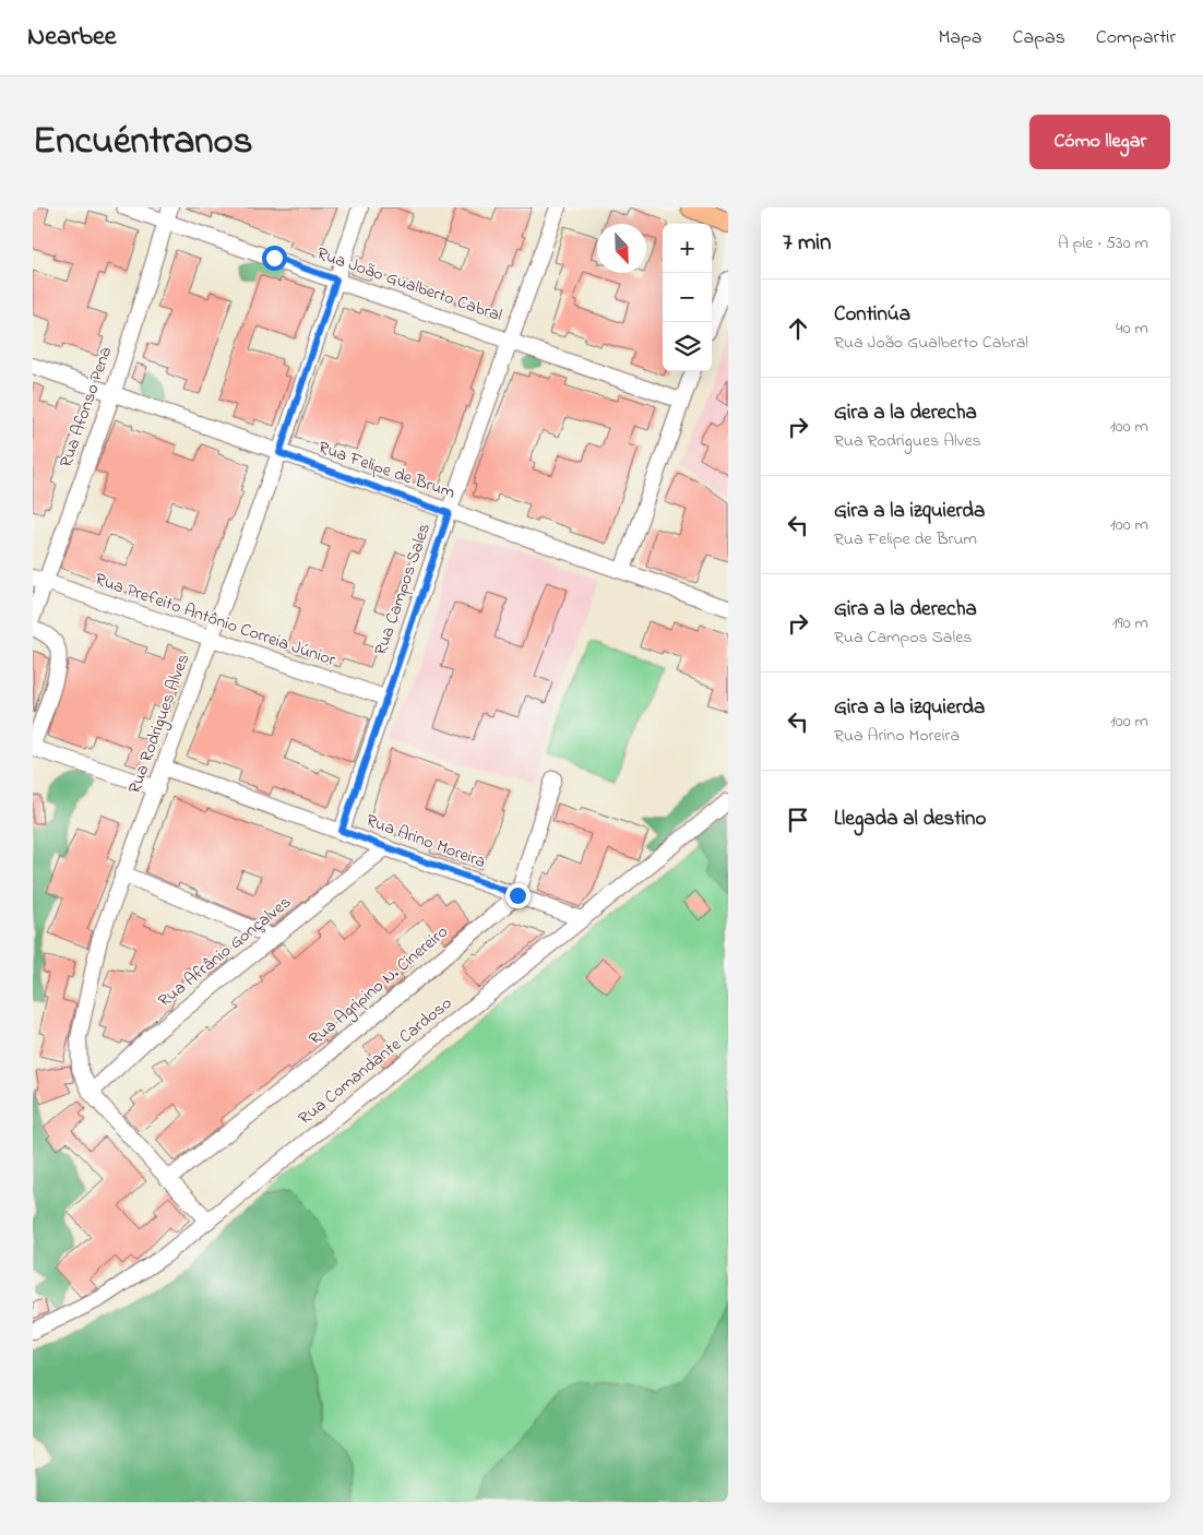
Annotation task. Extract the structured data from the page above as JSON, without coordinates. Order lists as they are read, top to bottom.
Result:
{
  "streets": {
    "street": [
      "Rua João Gualberto Cabral",
      "Rua Afonso Pena",
      "Rua Felipe de Brum",
      "Rua Campos Sales",
      "Rua Prefeito Antônio Correia Júnior",
      "Rua Rodrigues Alves",
      "Rua Arino Moreira",
      "Rua Afrânio Gonçalves",
      "Rua Agripino N. Cinereiro",
      "Rua Comandante Cardoso"
    ]
  },
  "crossings": [
    ["Rua João Gualberto Cabral", "Rua Afonso Pena"],
    ["Rua João Gualberto Cabral", "Rua Campos Sales"],
    ["Rua João Gualberto Cabral", "Rua Rodrigues Alves"],
    ["Rua Afonso Pena", "Rua Felipe de Brum"],
    ["Rua Afonso Pena", "Rua Prefeito Antônio Correia Júnior"],
    ["Rua Felipe de Brum", "Rua Campos Sales"],
    ["Rua Felipe de Brum", "Rua Rodrigues Alves"],
    ["Rua Campos Sales", "Rua Prefeito Antônio Correia Júnior"],
    ["Rua Campos Sales", "Rua Arino Moreira"],
    ["Rua Prefeito Antônio Correia Júnior", "Rua Rodrigues Alves"],
    ["Rua Rodrigues Alves", "Rua Arino Moreira"],
    ["Rua Rodrigues Alves", "Rua Afrânio Gonçalves"],
    ["Rua Rodrigues Alves", "Rua Agripino N. Cinereiro"],
    ["Rua Rodrigues Alves", "Rua Comandante Cardoso"],
    ["Rua Arino Moreira", "Rua Afrânio Gonçalves"],
    ["Rua Arino Moreira", "Rua Agripino N. Cinereiro"],
    ["Rua Arino Moreira", "Rua Comandante Cardoso"]
  ],
  "north": "bottom right",
  "page": {
    "header": "Nearbee",
    "nav": ["Mapa", "Capas", "Compartir"],
    "title": "Encuéntranos",
    "buttons": "Cómo llegar",
    "heading": ["7 min", "A pie · 530 m"],
    "map_buttons": ["+", "−"],
    "list": [
      ["Continúa", "Rua João Gualberto Cabral", "40 m"],
      ["Gira a la derecha", "Rua Rodrigues Alves", "100 m"],
      ["Gira a la izquierda", "Rua Felipe de Brum", "100 m"],
      ["Gira a la derecha", "Rua Campos Sales", "190 m"],
      ["Gira a la izquierda", "Rua Arino Moreira", "100 m"],
      "Llegada al destino"
    ]
  }
}
